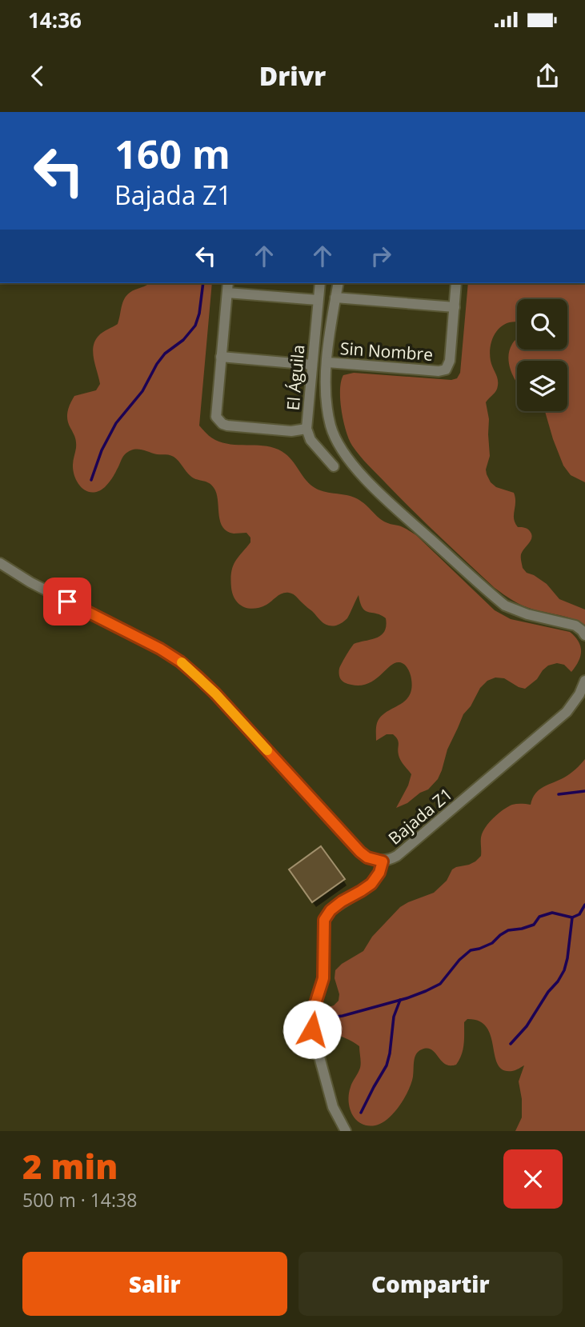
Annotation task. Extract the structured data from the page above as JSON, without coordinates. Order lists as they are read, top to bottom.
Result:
{
  "streets": {
    "street": ["Sin Nombre", "El Águila", "Bajada Z1"]
  },
  "crossings": [
    ["Sin Nombre", "El Águila"]
  ],
  "page": {
    "status": "14:36",
    "header": "Drivr",
    "turn": ["160 m", "Bajada Z1"],
    "heading": ["2 min", "500 m · 14:38"],
    "buttons": ["Salir", "Compartir"]
  }
}
